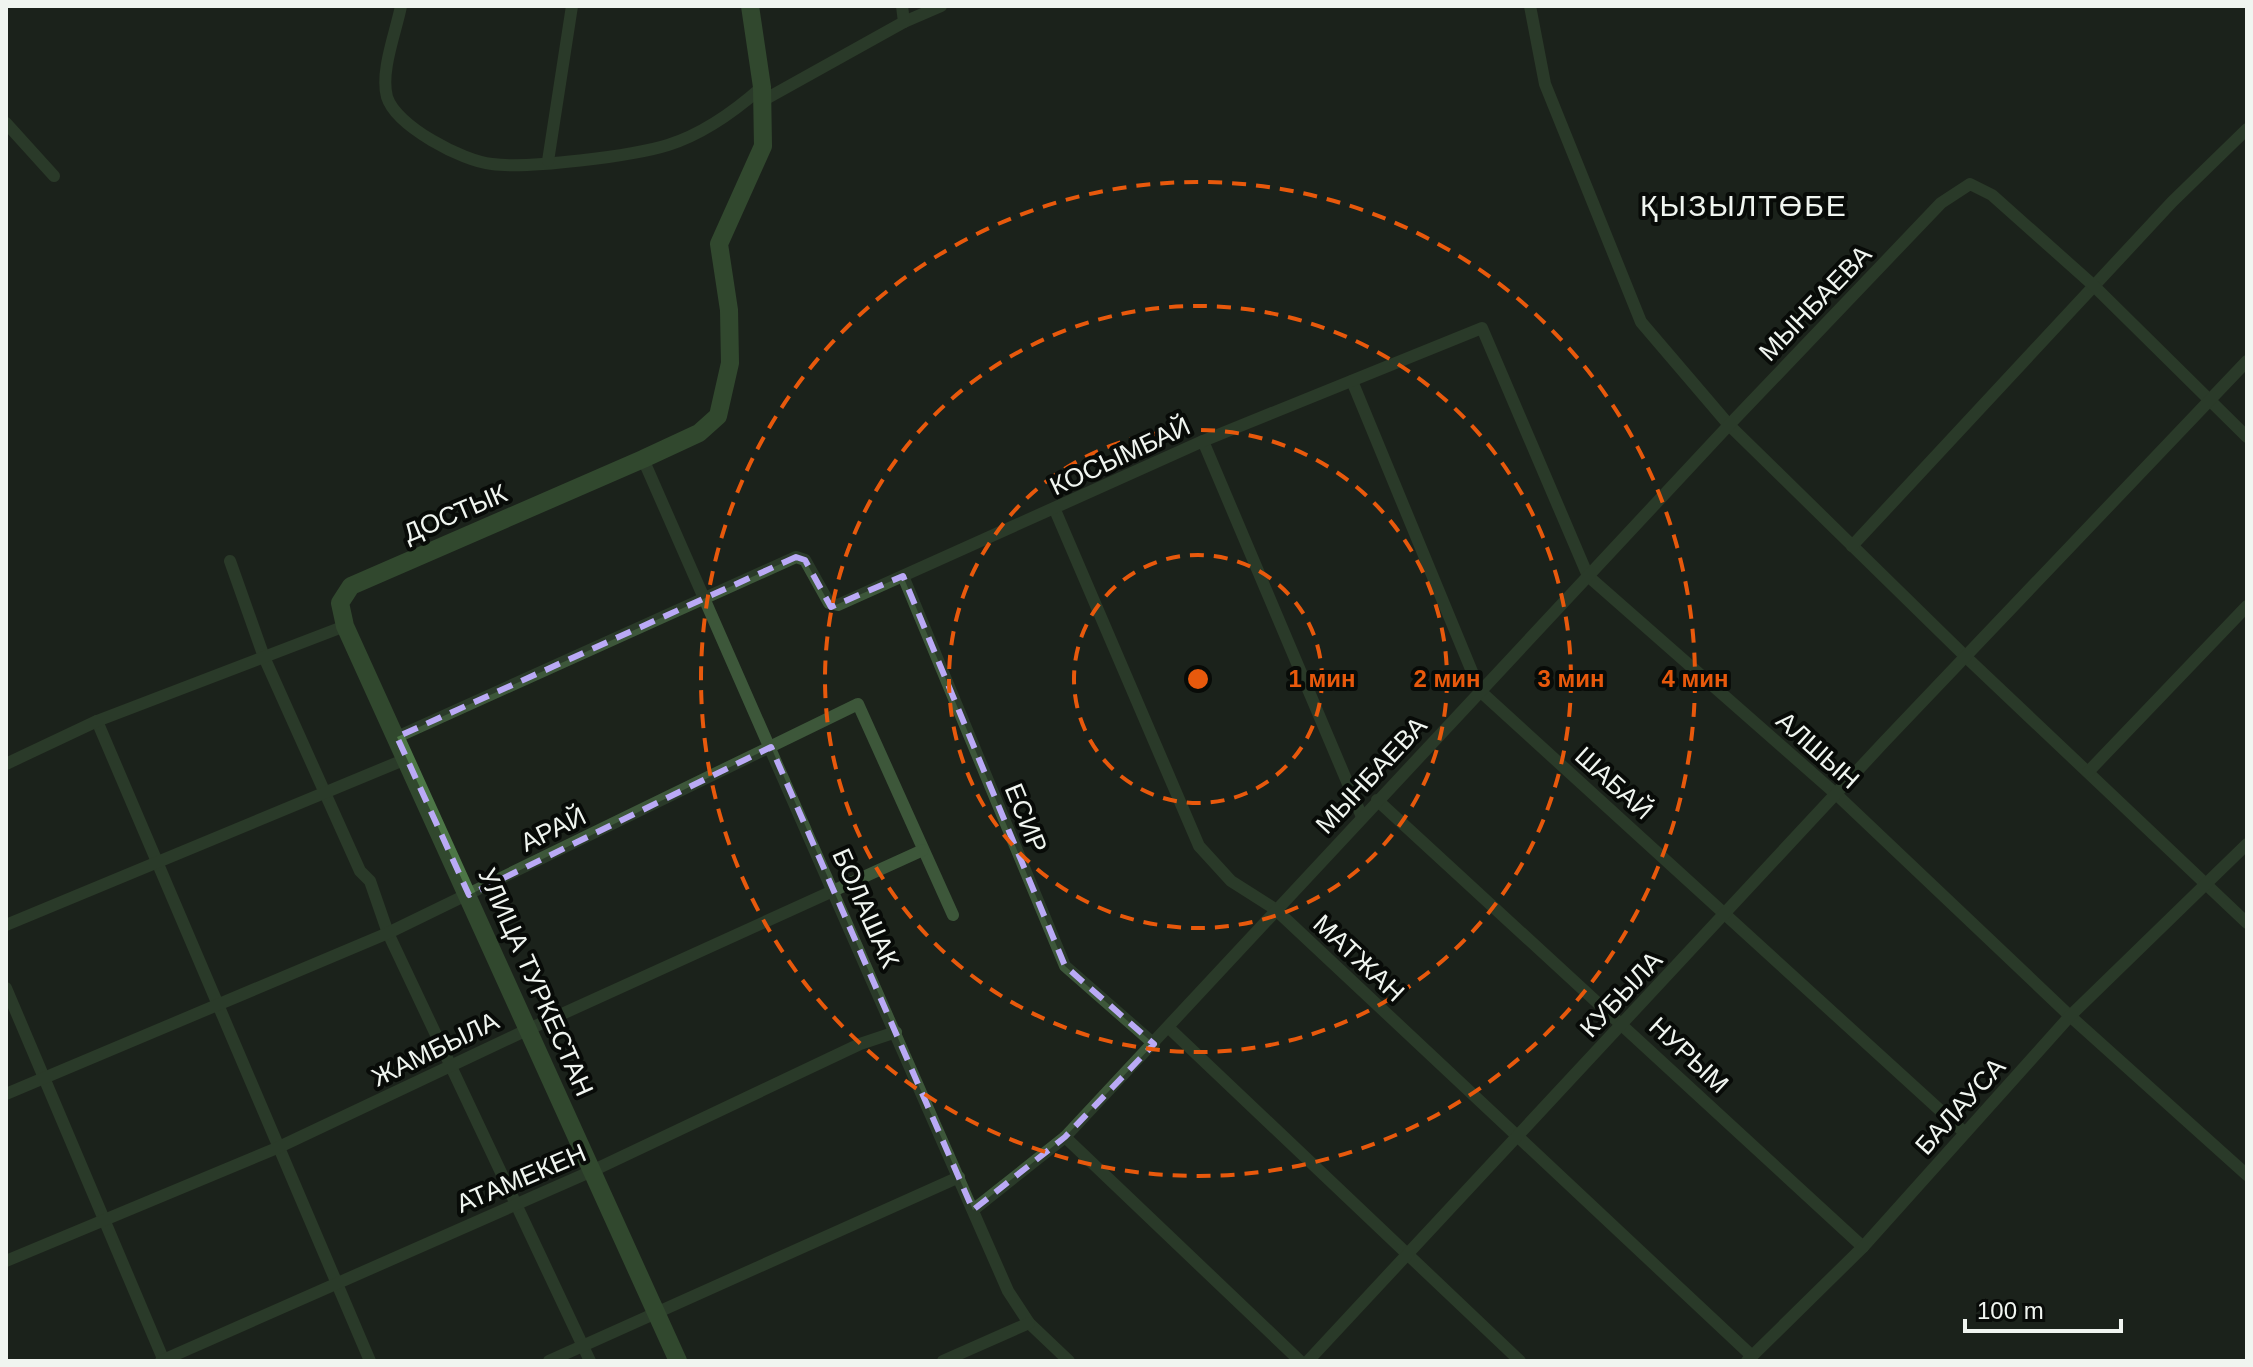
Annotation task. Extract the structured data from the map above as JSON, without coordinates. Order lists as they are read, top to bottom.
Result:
{
  "streets": {
    "street": [
      "МЫНБАЕВА",
      "КОСЫМБАЙ",
      "ДОСТЫК",
      "АЛШЫН",
      "ШАБАЙ",
      "ЕСИР",
      "АРАЙ",
      "БОЛАШАК",
      "МАТЖАН",
      "УЛИЦА ТУРКЕСТАН",
      "КУБЫЛА",
      "ЖАМБЫЛА",
      "НУРЫМ",
      "БАЛАУСА",
      "АТАМЕКЕН"
    ]
  },
  "crossings": [
    ["МЫНБАЕВА", "АЛШЫН"],
    ["МЫНБАЕВА", "ШАБАЙ"],
    ["МЫНБАЕВА", "ЕСИР"],
    ["МЫНБАЕВА", "БОЛАШАК"],
    ["МЫНБАЕВА", "МАТЖАН"],
    ["МЫНБАЕВА", "НУРЫМ"],
    ["КОСЫМБАЙ", "АЛШЫН"],
    ["КОСЫМБАЙ", "ШАБАЙ"],
    ["КОСЫМБАЙ", "ЕСИР"],
    ["КОСЫМБАЙ", "БОЛАШАК"],
    ["КОСЫМБАЙ", "МАТЖАН"],
    ["ДОСТЫК", "БОЛАШАК"],
    ["ДОСТЫК", "УЛИЦА ТУРКЕСТАН"],
    ["АЛШЫН", "КУБЫЛА"],
    ["АЛШЫН", "БАЛАУСА"],
    ["ШАБАЙ", "КУБЫЛА"],
    ["ШАБАЙ", "БАЛАУСА"],
    ["АРАЙ", "БОЛАШАК"],
    ["АРАЙ", "УЛИЦА ТУРКЕСТАН"],
    ["АРАЙ", "ЖАМБЫЛА"],
    ["БОЛАШАК", "ЖАМБЫЛА"],
    ["БОЛАШАК", "АТАМЕКЕН"],
    ["МАТЖАН", "КУБЫЛА"],
    ["МАТЖАН", "БАЛАУСА"],
    ["УЛИЦА ТУРКЕСТАН", "ЖАМБЫЛА"],
    ["УЛИЦА ТУРКЕСТАН", "АТАМЕКЕН"],
    ["КУБЫЛА", "НУРЫМ"],
    ["НУРЫМ", "БАЛАУСА"]
  ],
  "districts": ["ҚЫЗЫЛТӨБЕ"],
  "scale_bar": "100 m",
  "rings": [
    "1 мин",
    "2 мин",
    "3 мин",
    "4 мин"
  ]
}
